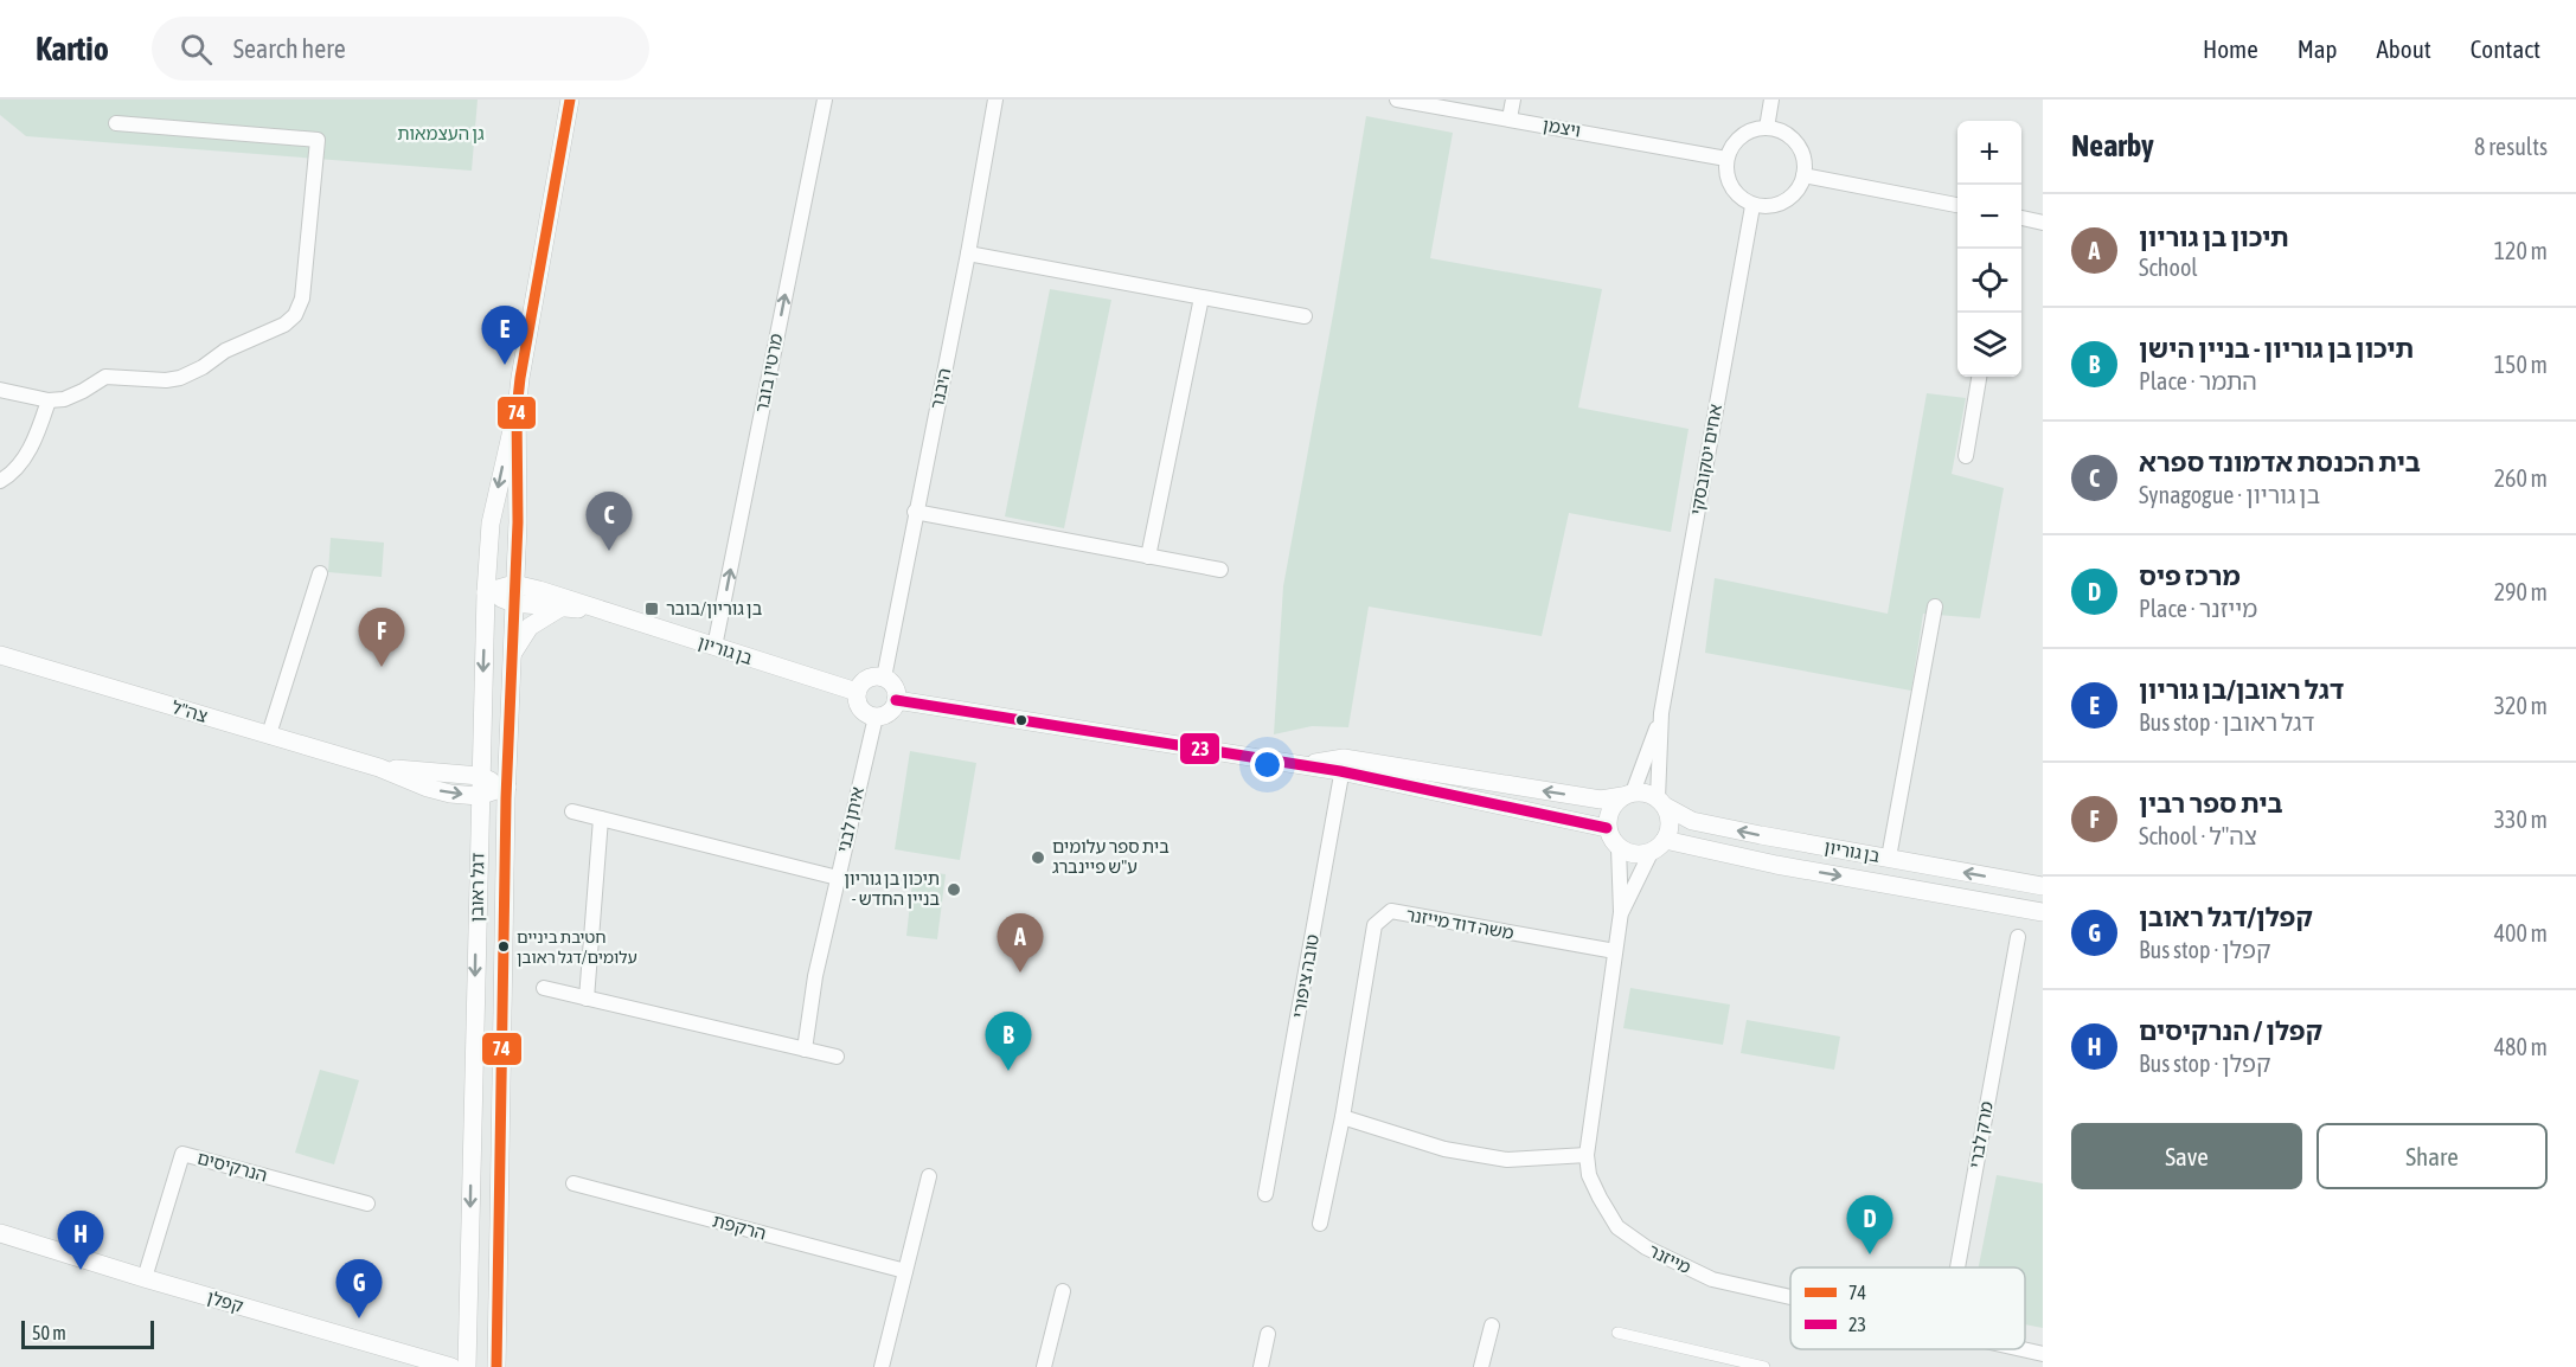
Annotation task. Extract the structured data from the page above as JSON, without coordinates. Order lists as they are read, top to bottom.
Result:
{
  "streets": {
    "street": [
      "ויצמן",
      "מרטין בובר",
      "היבנר",
      "אחים יטקובסקי",
      "בן גוריון",
      "צה\"ל",
      "איתן לבני",
      "דגל ראובן",
      "משה דוד מייזנר",
      "טובה ציפורי",
      "מרק לברי",
      "הנרקיסים",
      "הרקפת",
      "מייזנר",
      "קפלן"
    ]
  },
  "crossings": [
    ["ויצמן", "אחים יטקובסקי"],
    ["מרטין בובר", "בן גוריון"],
    ["היבנר", "בן גוריון"],
    ["היבנר", "איתן לבני"],
    ["אחים יטקובסקי", "בן גוריון"],
    ["אחים יטקובסקי", "מייזנר"],
    ["בן גוריון", "איתן לבני"],
    ["בן גוריון", "דגל ראובן"],
    ["בן גוריון", "מייזנר"],
    ["צה\"ל", "דגל ראובן"],
    ["משה דוד מייזנר", "מייזנר"],
    ["הנרקיסים", "קפלן"]
  ],
  "one_way": ["מרטין בובר"],
  "parks": ["גן העצמאות"],
  "places": {
    "transit": ["בן גוריון/בובר"],
    "other": ["בית ספר עלומים ע\"ש פיינברג", "תיכון בן גוריון - בניין החדש", "חטיבת ביניים עלומים/דגל ראובן"]
  },
  "lines": ["transit line 74", "transit line 23"],
  "legend": ["74", "23"],
  "scale_bar": "50 m",
  "page": {
    "header": "Kartio",
    "search": "Search here",
    "nav": [
      "Home",
      "Map",
      "About",
      "Contact"
    ],
    "heading": ["Nearby", "8 results"],
    "map_buttons": ["+", "−"],
    "list": [
      {
        "mark": "A",
        "name": "תיכון בן גוריון",
        "note": "School",
        "value": "120 m"
      },
      {
        "mark": "B",
        "name": "תיכון בן גוריון - בניין הישן",
        "note": "Place · התמר",
        "value": "150 m"
      },
      {
        "mark": "C",
        "name": "בית הכנסת אדמונד ספרא",
        "note": "Synagogue · בן גוריון",
        "value": "260 m"
      },
      {
        "mark": "D",
        "name": "מרכז פיס",
        "note": "Place · מייזנר",
        "value": "290 m"
      },
      {
        "mark": "E",
        "name": "דגל ראובן/בן גוריון",
        "note": "Bus stop · דגל ראובן",
        "value": "320 m"
      },
      {
        "mark": "F",
        "name": "בית ספר רבין",
        "note": "School · צה\"ל",
        "value": "330 m"
      },
      {
        "mark": "G",
        "name": "קפלן/דגל ראובן",
        "note": "Bus stop · קפלן",
        "value": "400 m"
      },
      {
        "mark": "H",
        "name": "קפלן / הנרקיסים",
        "note": "Bus stop · קפלן",
        "value": "480 m"
      }
    ],
    "pins": [
      "E",
      "C",
      "F",
      "A",
      "B",
      "D",
      "H",
      "G"
    ],
    "buttons": ["Save", "Share"],
    "scale": "50 m"
  }
}
